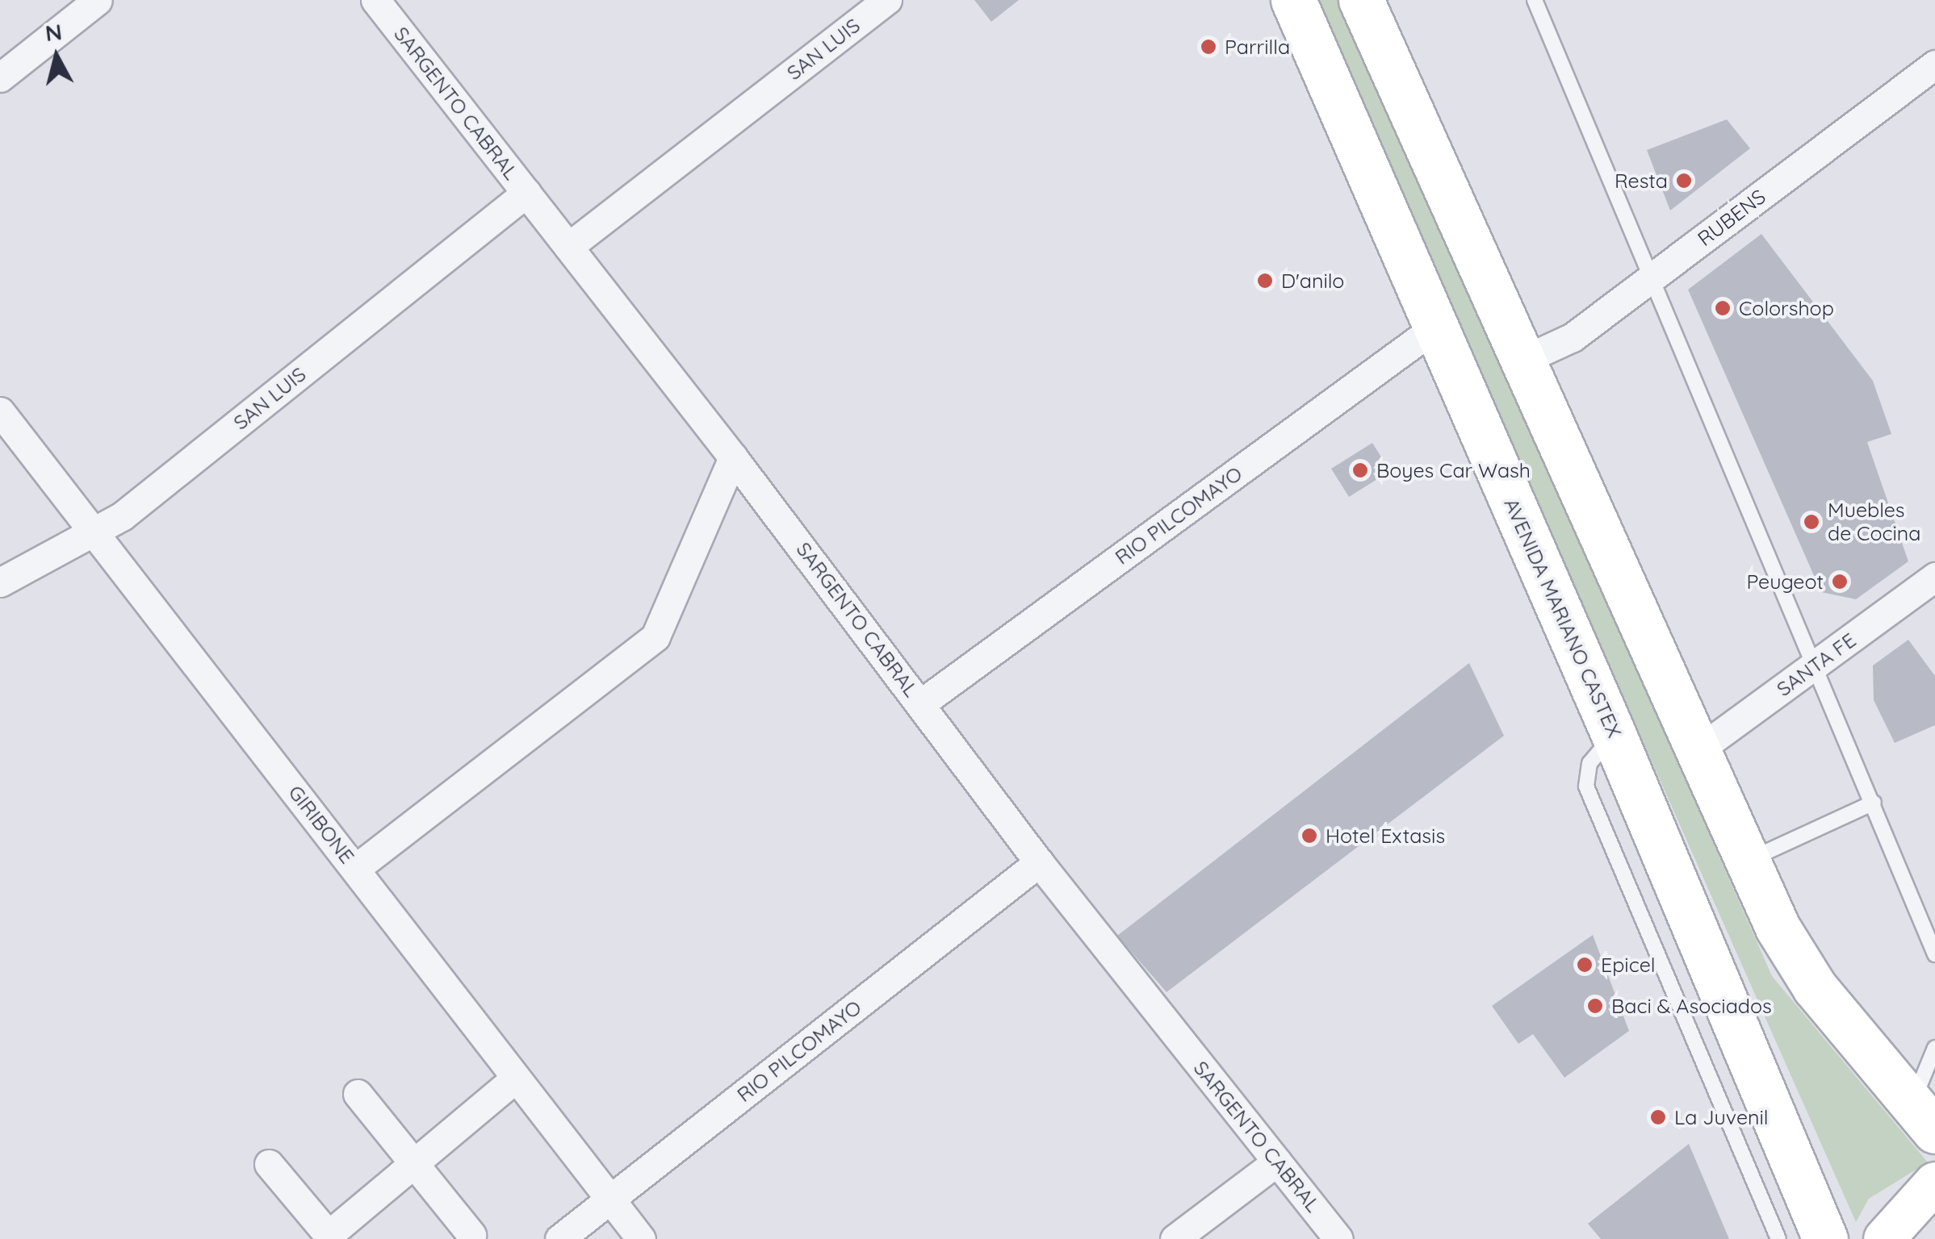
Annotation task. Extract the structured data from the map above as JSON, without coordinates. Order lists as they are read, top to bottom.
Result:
{
  "streets": {
    "highway": ["AVENIDA MARIANO CASTEX"],
    "street": [
      "SAN LUIS",
      "SARGENTO CABRAL",
      "RUBENS",
      "RIO PILCOMAYO",
      "SANTA FE",
      "GIRIBONE"
    ]
  },
  "crossings": [
    ["SAN LUIS", "SARGENTO CABRAL"],
    ["SAN LUIS", "GIRIBONE"],
    ["SARGENTO CABRAL", "RIO PILCOMAYO"],
    ["RIO PILCOMAYO", "AVENIDA MARIANO CASTEX"],
    ["RIO PILCOMAYO", "GIRIBONE"]
  ],
  "places": [
    "Parrilla",
    "Resta",
    "D'anilo",
    "Colorshop",
    "Boyes Car Wash",
    "Muebles de Cocina",
    "Peugeot",
    "Hotel Extasis",
    "Epicel",
    "Baci & Asociados",
    "La Juvenil"
  ],
  "north": "top"
}
